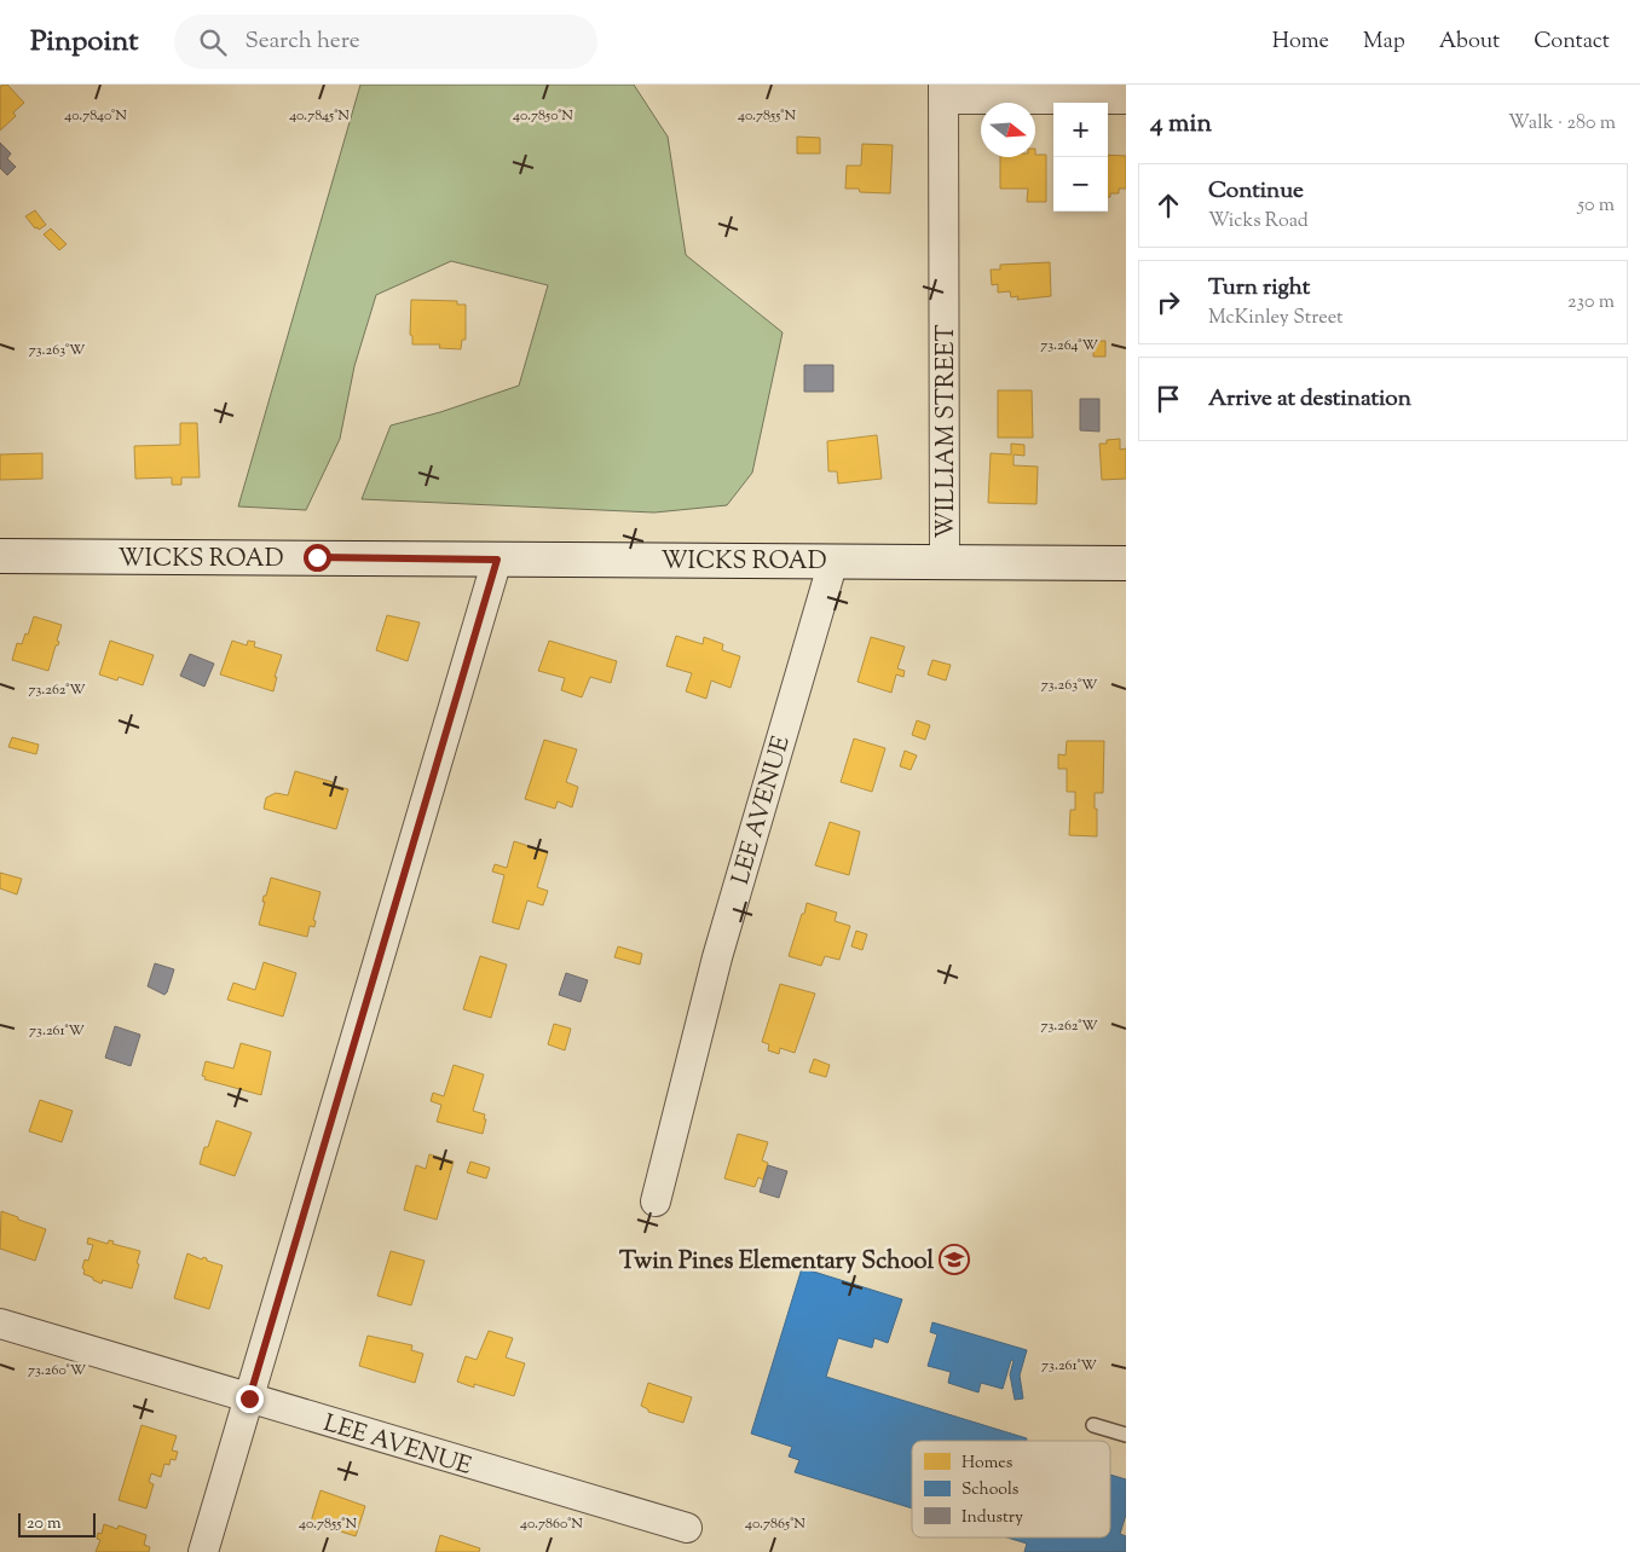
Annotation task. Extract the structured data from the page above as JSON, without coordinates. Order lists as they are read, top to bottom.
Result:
{
  "streets": {
    "main road": ["WICKS ROAD"],
    "street": ["WILLIAM STREET", "LEE AVENUE"]
  },
  "crossings": [
    ["WILLIAM STREET", "WICKS ROAD"],
    ["WICKS ROAD", "LEE AVENUE"]
  ],
  "places": {
    "school or university": ["Twin Pines Elementary School"]
  },
  "legend": ["Homes", "Schools", "Industry"],
  "scale_bar": "20 m",
  "north": "right",
  "page": {
    "header": "Pinpoint",
    "search": "Search here",
    "nav": [
      "Home",
      "Map",
      "About",
      "Contact"
    ],
    "heading": ["4 min", "Walk · 280 m"],
    "map_buttons": ["+", "−"],
    "list": [
      ["Continue", "Wicks Road", "50 m"],
      ["Turn right", "McKinley Street", "230 m"],
      "Arrive at destination"
    ],
    "scale": "20 m"
  },
  "coordinates": [
    "40.7840°N",
    "40.7845°N",
    "40.7850°N",
    "40.7855°N",
    "73.264°W",
    "73.263°W",
    "73.262°W",
    "73.261°W",
    "73.260°W",
    "40.7860°N",
    "40.7865°N"
  ]
}
